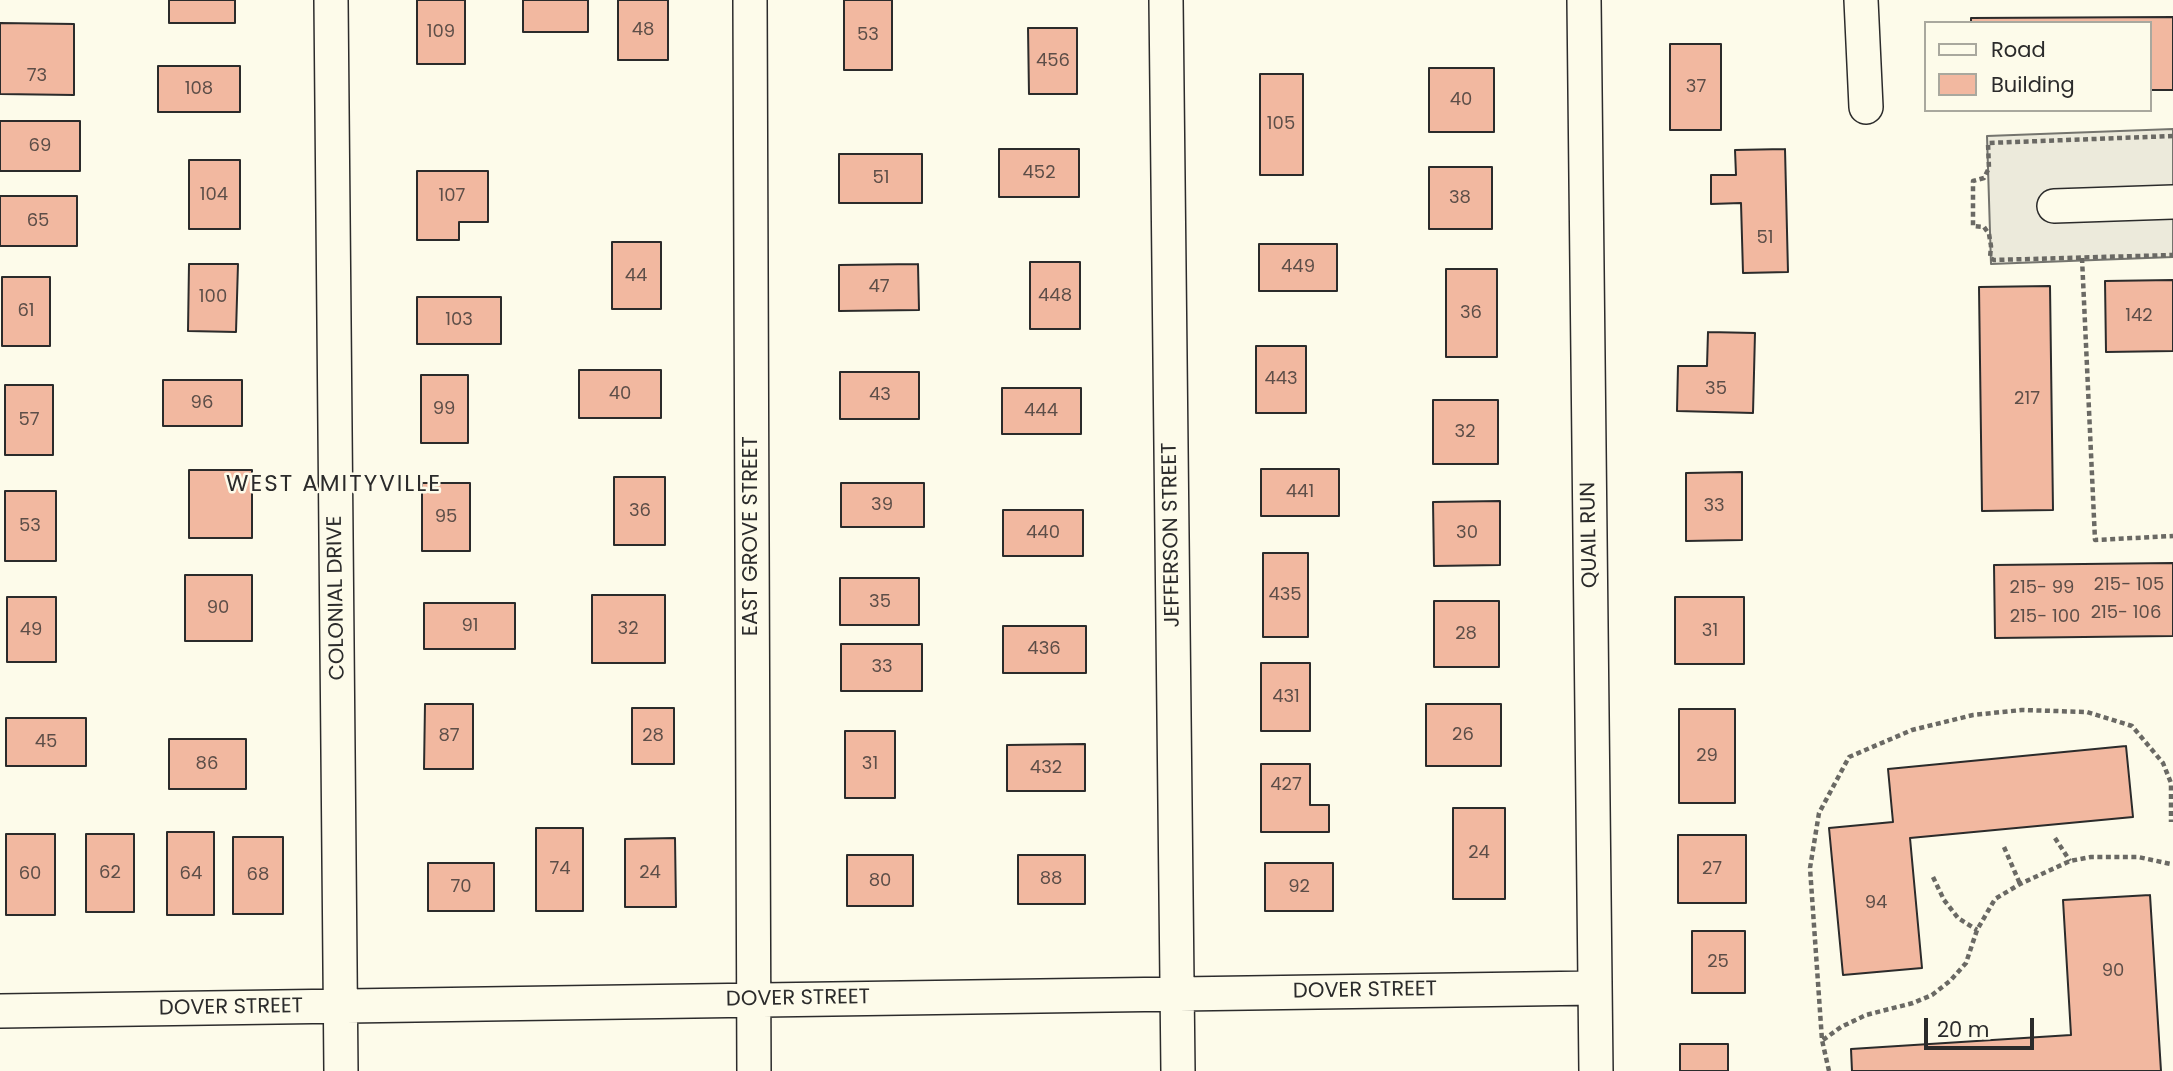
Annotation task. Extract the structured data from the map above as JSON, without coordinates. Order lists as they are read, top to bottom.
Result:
{
  "streets": {
    "street": [
      "JEFFERSON STREET",
      "QUAIL RUN",
      "EAST GROVE STREET",
      "COLONIAL DRIVE",
      "DOVER STREET"
    ]
  },
  "crossings": [
    ["JEFFERSON STREET", "DOVER STREET"],
    ["QUAIL RUN", "DOVER STREET"],
    ["EAST GROVE STREET", "DOVER STREET"],
    ["COLONIAL DRIVE", "DOVER STREET"]
  ],
  "districts": ["WEST AMITYVILLE"],
  "house_numbers": [
    "48",
    "109",
    "53",
    "456",
    "73",
    "37",
    "108",
    "40",
    "105",
    "69",
    "452",
    "51",
    "104",
    "107",
    "38",
    "65",
    "51",
    "449",
    "44",
    "47",
    "448",
    "100",
    "61",
    "36",
    "142",
    "103",
    "443",
    "35",
    "40",
    "43",
    "217",
    "96",
    "99",
    "444",
    "57",
    "32",
    "441",
    "39",
    "33",
    "36",
    "95",
    "53",
    "440",
    "30",
    "215- 105",
    "215- 99",
    "435",
    "35",
    "90",
    "215- 106",
    "215- 100",
    "91",
    "32",
    "49",
    "31",
    "28",
    "436",
    "33",
    "431",
    "26",
    "87",
    "28",
    "45",
    "29",
    "86",
    "31",
    "432",
    "427",
    "24",
    "74",
    "27",
    "62",
    "24",
    "60",
    "64",
    "68",
    "88",
    "80",
    "70",
    "92",
    "94",
    "25",
    "90"
  ],
  "legend": ["Road", "Building"],
  "scale_bar": "20 m"
}
